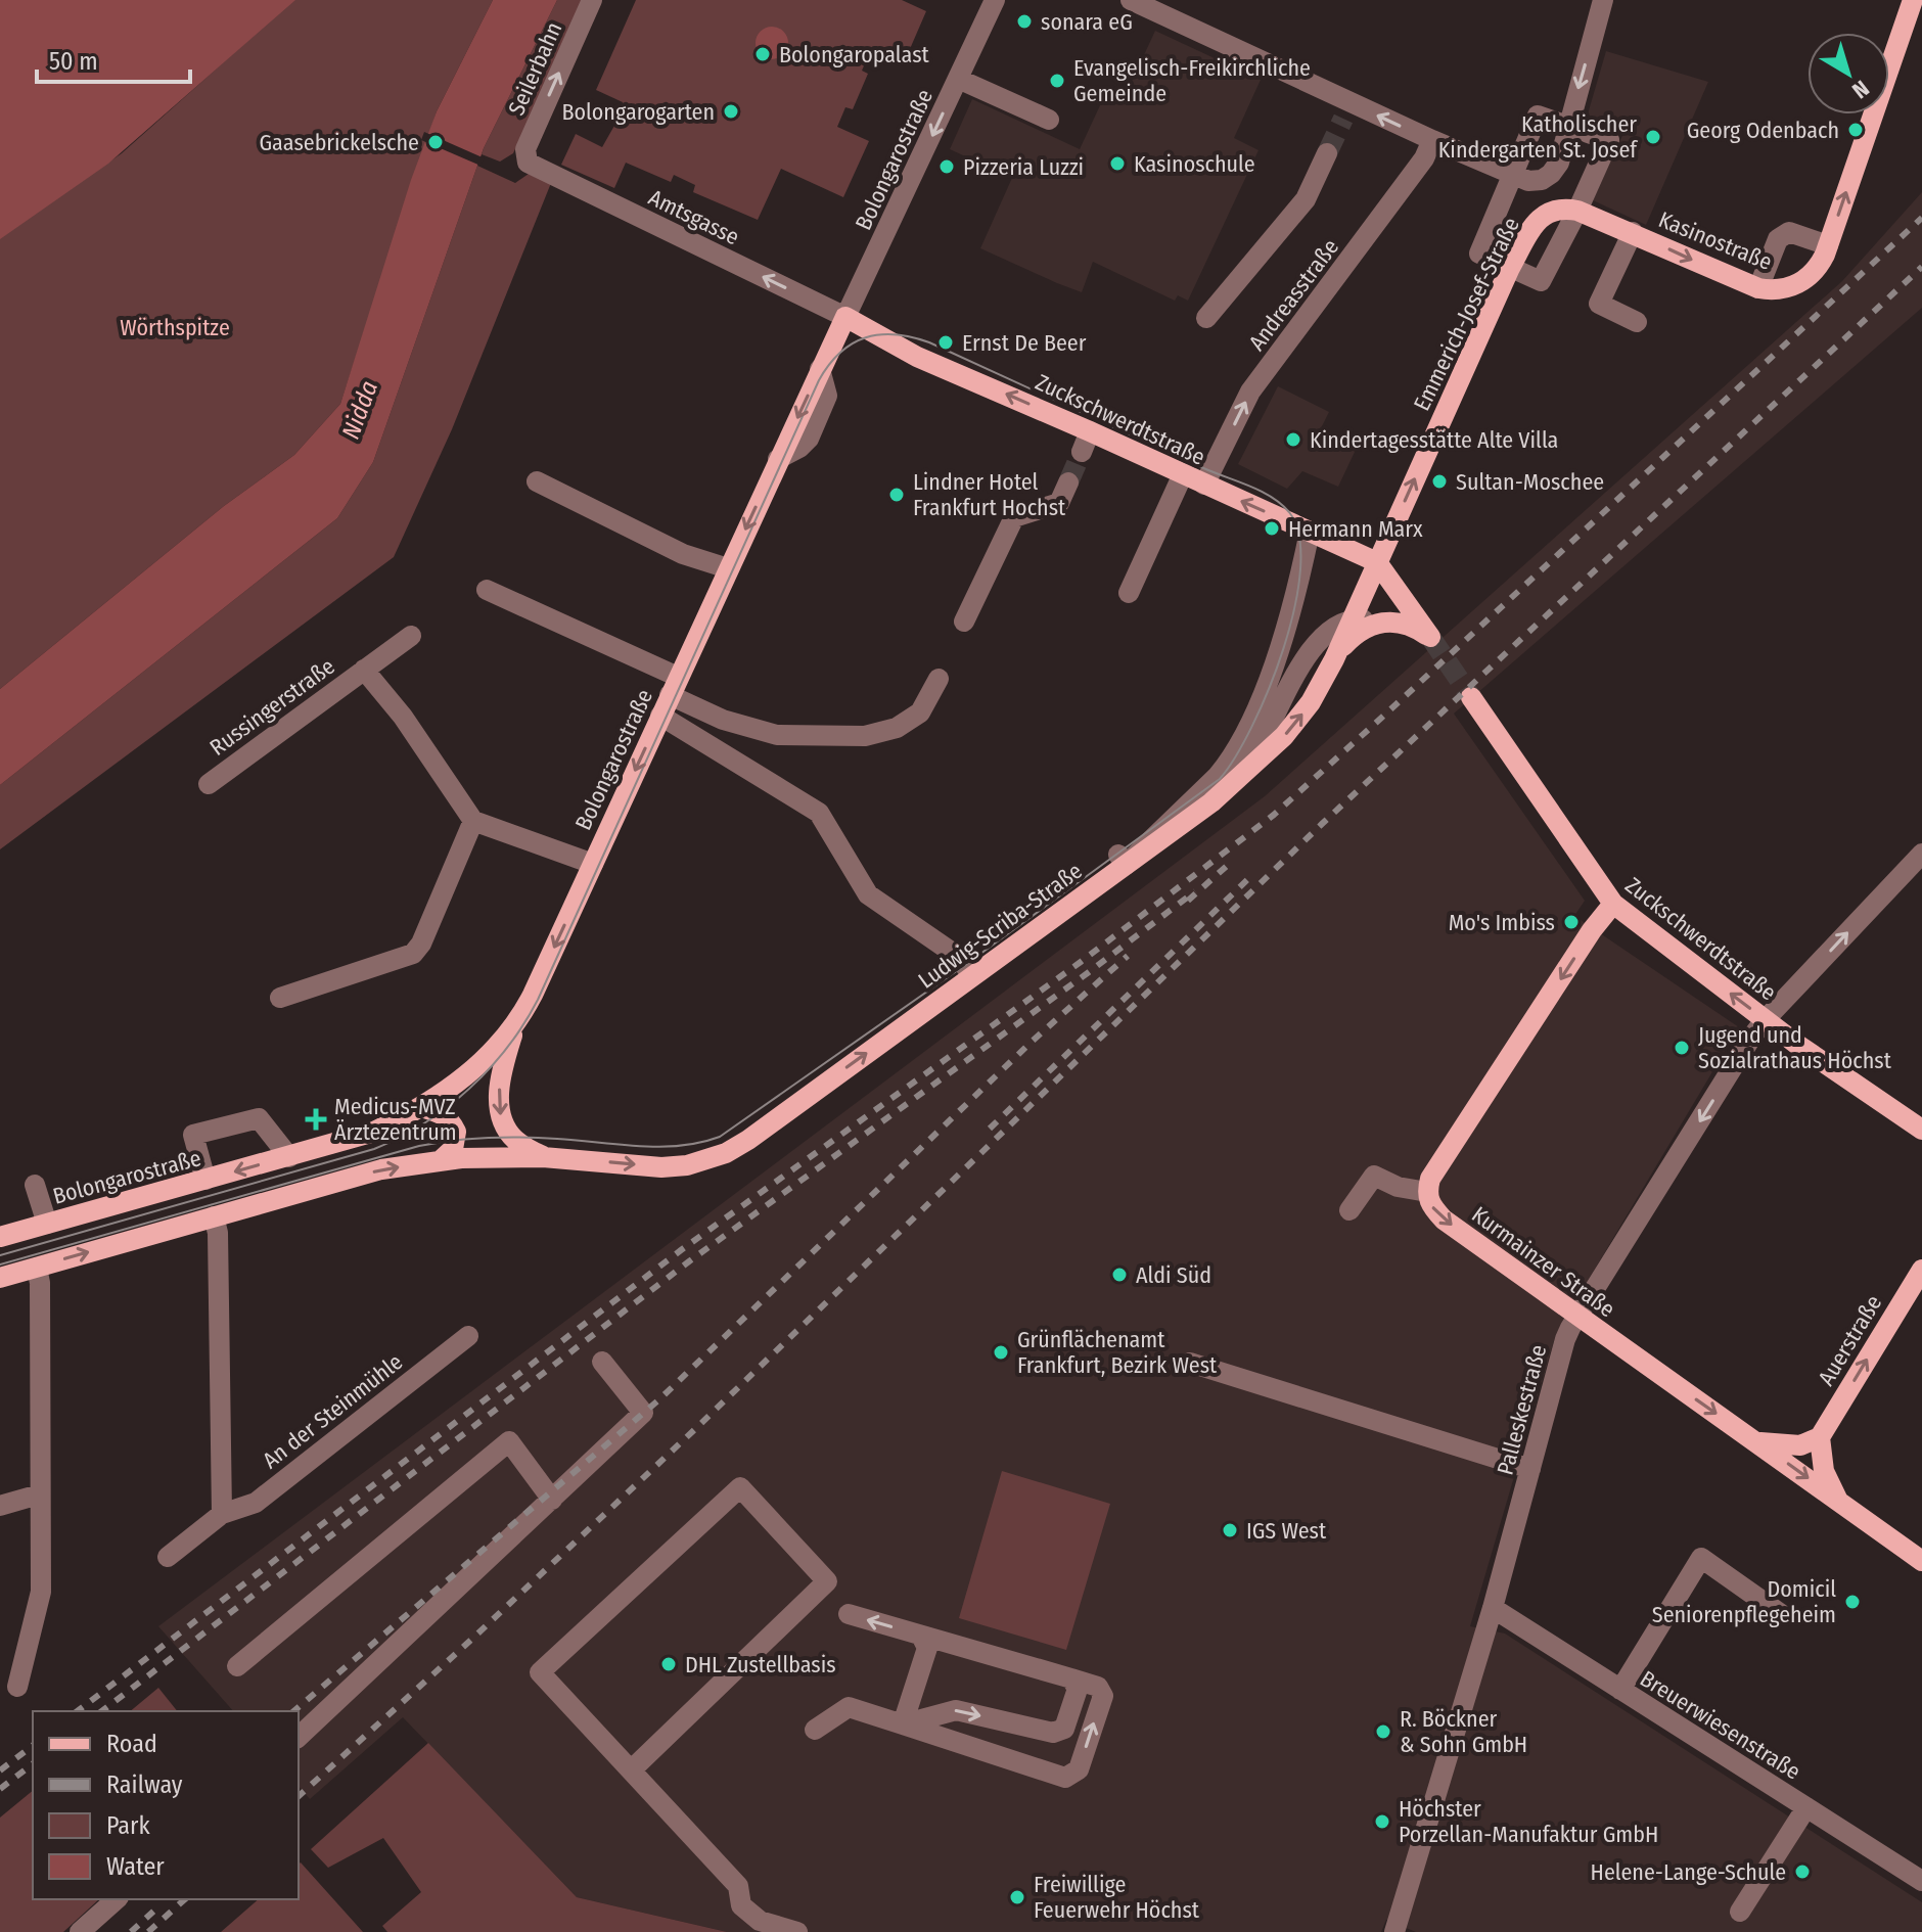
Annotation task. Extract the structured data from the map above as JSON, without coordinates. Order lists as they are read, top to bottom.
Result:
{
  "streets": {
    "main road": [
      "Bolongarostraße",
      "Kasinostraße",
      "Emmerich-Josef-Straße",
      "Zuckschwerdtstraße",
      "Ludwig-Scriba-Straße",
      "Kurmainzer Straße",
      "Auerstraße"
    ],
    "street": [
      "Seilerbahn",
      "Amtsgasse",
      "Andreasstraße",
      "Russingerstraße",
      "Palleskestraße",
      "An der Steinmühle",
      "Breuerwiesenstraße"
    ]
  },
  "crossings": [
    ["Seilerbahn", "Amtsgasse"],
    ["Bolongarostraße", "Amtsgasse"],
    ["Bolongarostraße", "Zuckschwerdtstraße"],
    ["Amtsgasse", "Zuckschwerdtstraße"],
    ["Kasinostraße", "Emmerich-Josef-Straße"],
    ["Andreasstraße", "Zuckschwerdtstraße"],
    ["Emmerich-Josef-Straße", "Zuckschwerdtstraße"],
    ["Emmerich-Josef-Straße", "Ludwig-Scriba-Straße"],
    ["Zuckschwerdtstraße", "Ludwig-Scriba-Straße"],
    ["Zuckschwerdtstraße", "Palleskestraße"],
    ["Kurmainzer Straße", "Palleskestraße"],
    ["Palleskestraße", "Breuerwiesenstraße"]
  ],
  "one_way": [
    "Seilerbahn",
    "Bolongarostraße",
    "Amtsgasse",
    "Emmerich-Josef-Straße",
    "Zuckschwerdtstraße",
    "Ludwig-Scriba-Straße",
    "Kurmainzer Straße",
    "Auerstraße"
  ],
  "water": ["Nidda"],
  "parks": ["Wörthspitze"],
  "places": {
    "other": [
      "sonara eG",
      "Bolongaropalast",
      "Evangelisch-Freikirchliche Gemeinde",
      "Bolongarogarten",
      "Georg Odenbach",
      "Katholischer Kindergarten St. Josef",
      "Gaasebrickelsche",
      "Kasinoschule",
      "Pizzeria Luzzi",
      "Ernst De Beer",
      "Kindertagesstätte Alte Villa",
      "Sultan-Moschee",
      "Lindner Hotel Frankfurt Hochst",
      "Hermann Marx",
      "Mo's Imbiss",
      "Jugend und Sozialrathaus Höchst",
      "Aldi Süd",
      "Grünflächenamt Frankfurt, Bezirk West",
      "IGS West",
      "Domicil Seniorenpflegeheim",
      "DHL Zustellbasis",
      "R. Böckner & Sohn GmbH",
      "Höchster Porzellan-Manufaktur GmbH",
      "Helene-Lange-Schule",
      "Freiwillige Feuerwehr Höchst"
    ],
    "health": ["Medicus-MVZ Ärztezentrum"]
  },
  "legend": [
    "Road",
    "Railway",
    "Park",
    "Water"
  ],
  "scale_bar": "50 m",
  "north": "bottom right"
}
